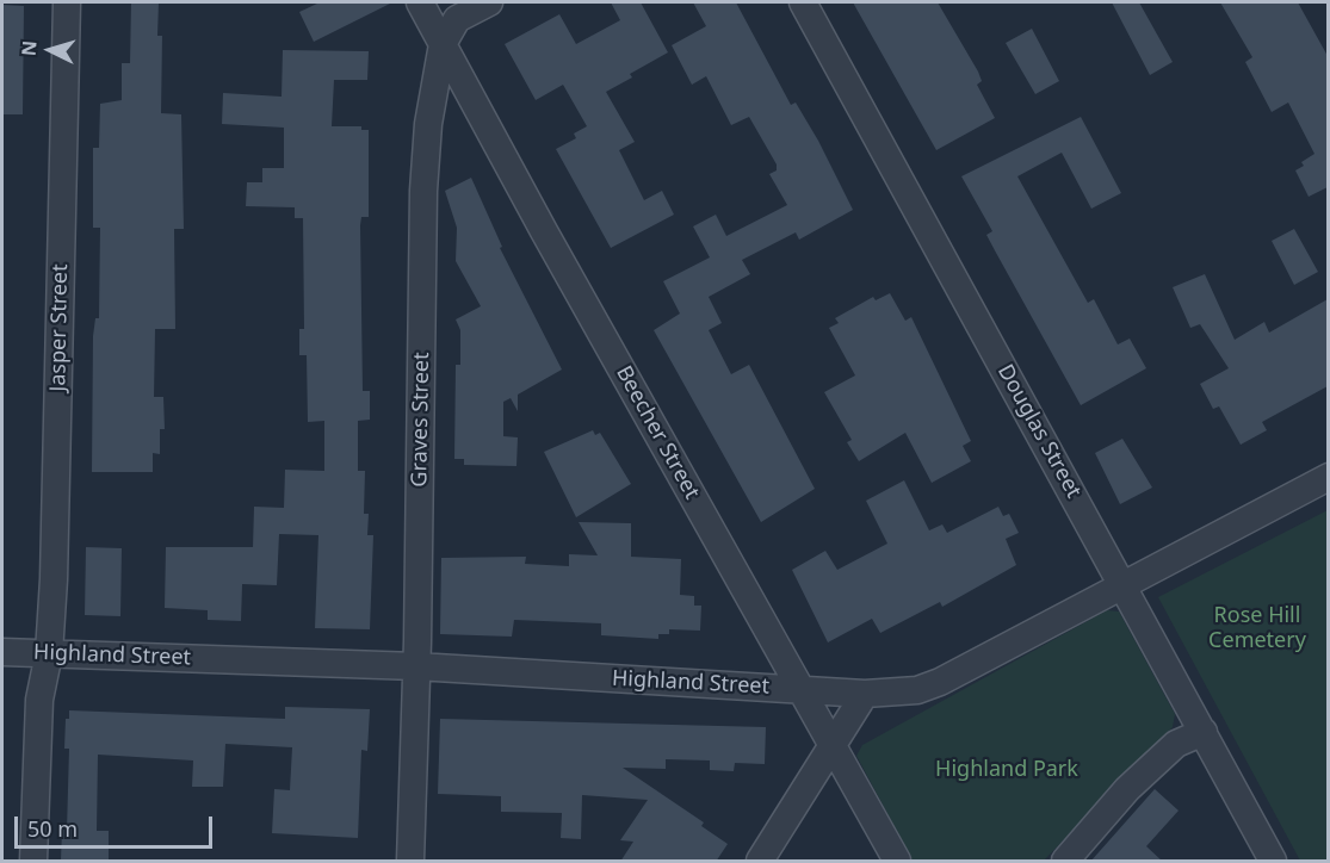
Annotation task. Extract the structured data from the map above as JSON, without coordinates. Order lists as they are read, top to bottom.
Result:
{
  "streets": {
    "street": [
      "Jasper Street",
      "Graves Street",
      "Douglas Street",
      "Beecher Street",
      "Highland Street"
    ]
  },
  "crossings": [
    ["Jasper Street", "Highland Street"],
    ["Graves Street", "Beecher Street"],
    ["Graves Street", "Highland Street"],
    ["Douglas Street", "Highland Street"],
    ["Beecher Street", "Highland Street"]
  ],
  "parks": ["Rose Hill Cemetery", "Highland Park"],
  "scale_bar": "50 m",
  "north": "left"
}
